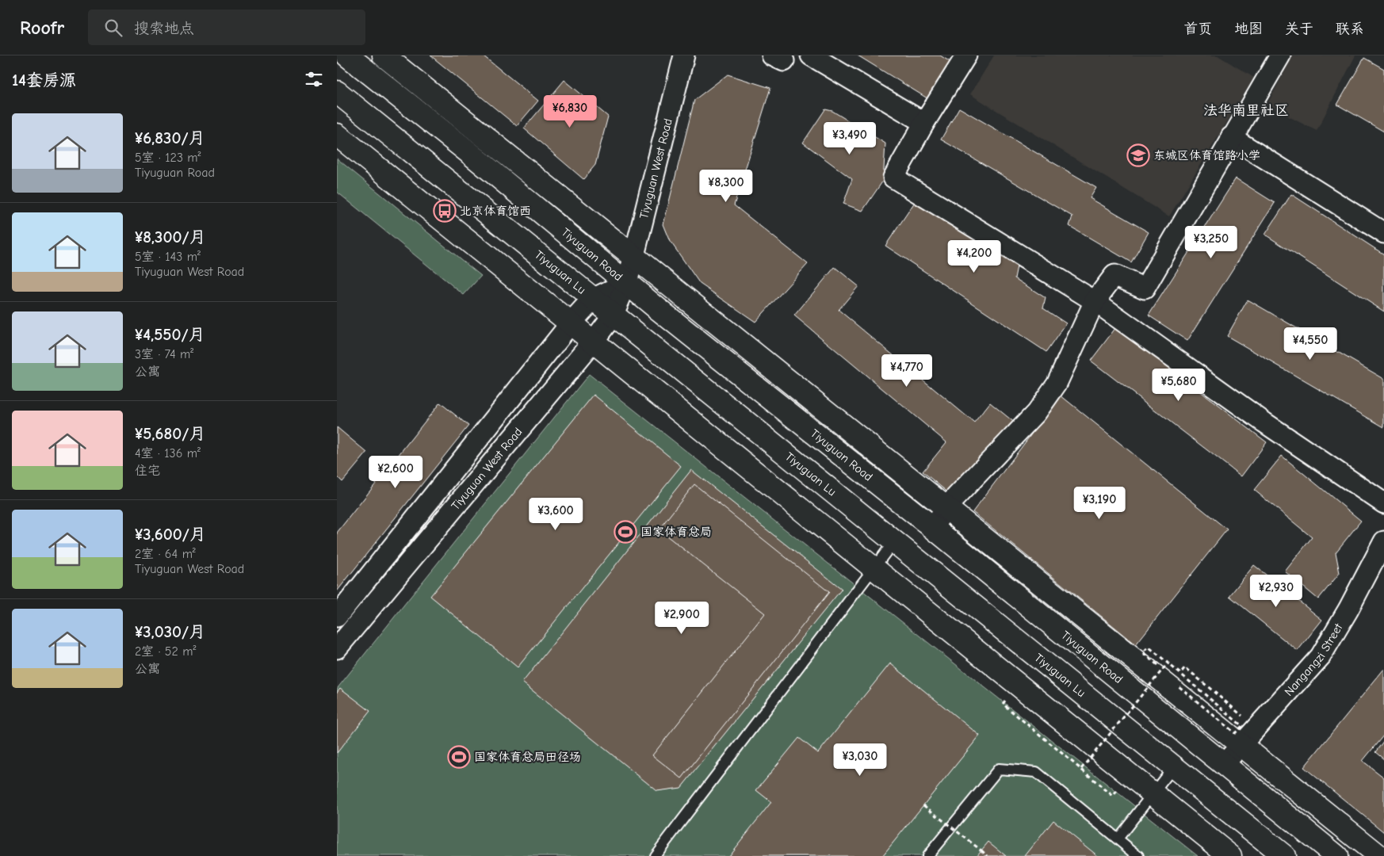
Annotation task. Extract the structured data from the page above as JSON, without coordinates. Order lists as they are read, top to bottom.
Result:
{
  "streets": {
    "main road": ["Tiyuguan Road", "Tiyuguan Lu"],
    "street": ["Tiyuguan West Road", "Nangangzi Street"]
  },
  "crossings": [
    ["Tiyuguan West Road", "Tiyuguan Road"],
    ["Tiyuguan West Road", "Tiyuguan Lu"],
    ["Tiyuguan Road", "Nangangzi Street"]
  ],
  "districts": ["法华南里社区"],
  "places": {
    "school or university": ["东城区体育馆路小学"],
    "bus stop": ["北京体育馆西"],
    "sports": ["国家体育总局", "国家体育总局田径场"]
  },
  "page": {
    "header": "Roofr",
    "search": "搜索地点",
    "nav": [
      "首页",
      "地图",
      "关于",
      "联系"
    ],
    "heading": "14套房源",
    "price": [
      "¥6,830",
      "¥3,490",
      "¥8,300",
      "¥3,250",
      "¥4,200",
      "¥4,550",
      "¥4,770",
      "¥5,680",
      "¥2,600",
      "¥3,190",
      "¥3,600",
      "¥2,930",
      "¥2,900",
      "¥3,030"
    ],
    "list": [
      {
        "name": "¥6,830/月",
        "note": "5室 · 123 m² · Tiyuguan Road"
      },
      {
        "name": "¥8,300/月",
        "note": "5室 · 143 m² · Tiyuguan West Road"
      },
      {
        "name": "¥4,550/月",
        "note": "3室 · 74 m² · 公寓"
      },
      {
        "name": "¥5,680/月",
        "note": "4室 · 136 m² · 住宅"
      },
      {
        "name": "¥3,600/月",
        "note": "2室 · 64 m² · Tiyuguan West Road"
      },
      {
        "name": "¥3,030/月",
        "note": "2室 · 52 m² · 公寓"
      }
    ]
  }
}
